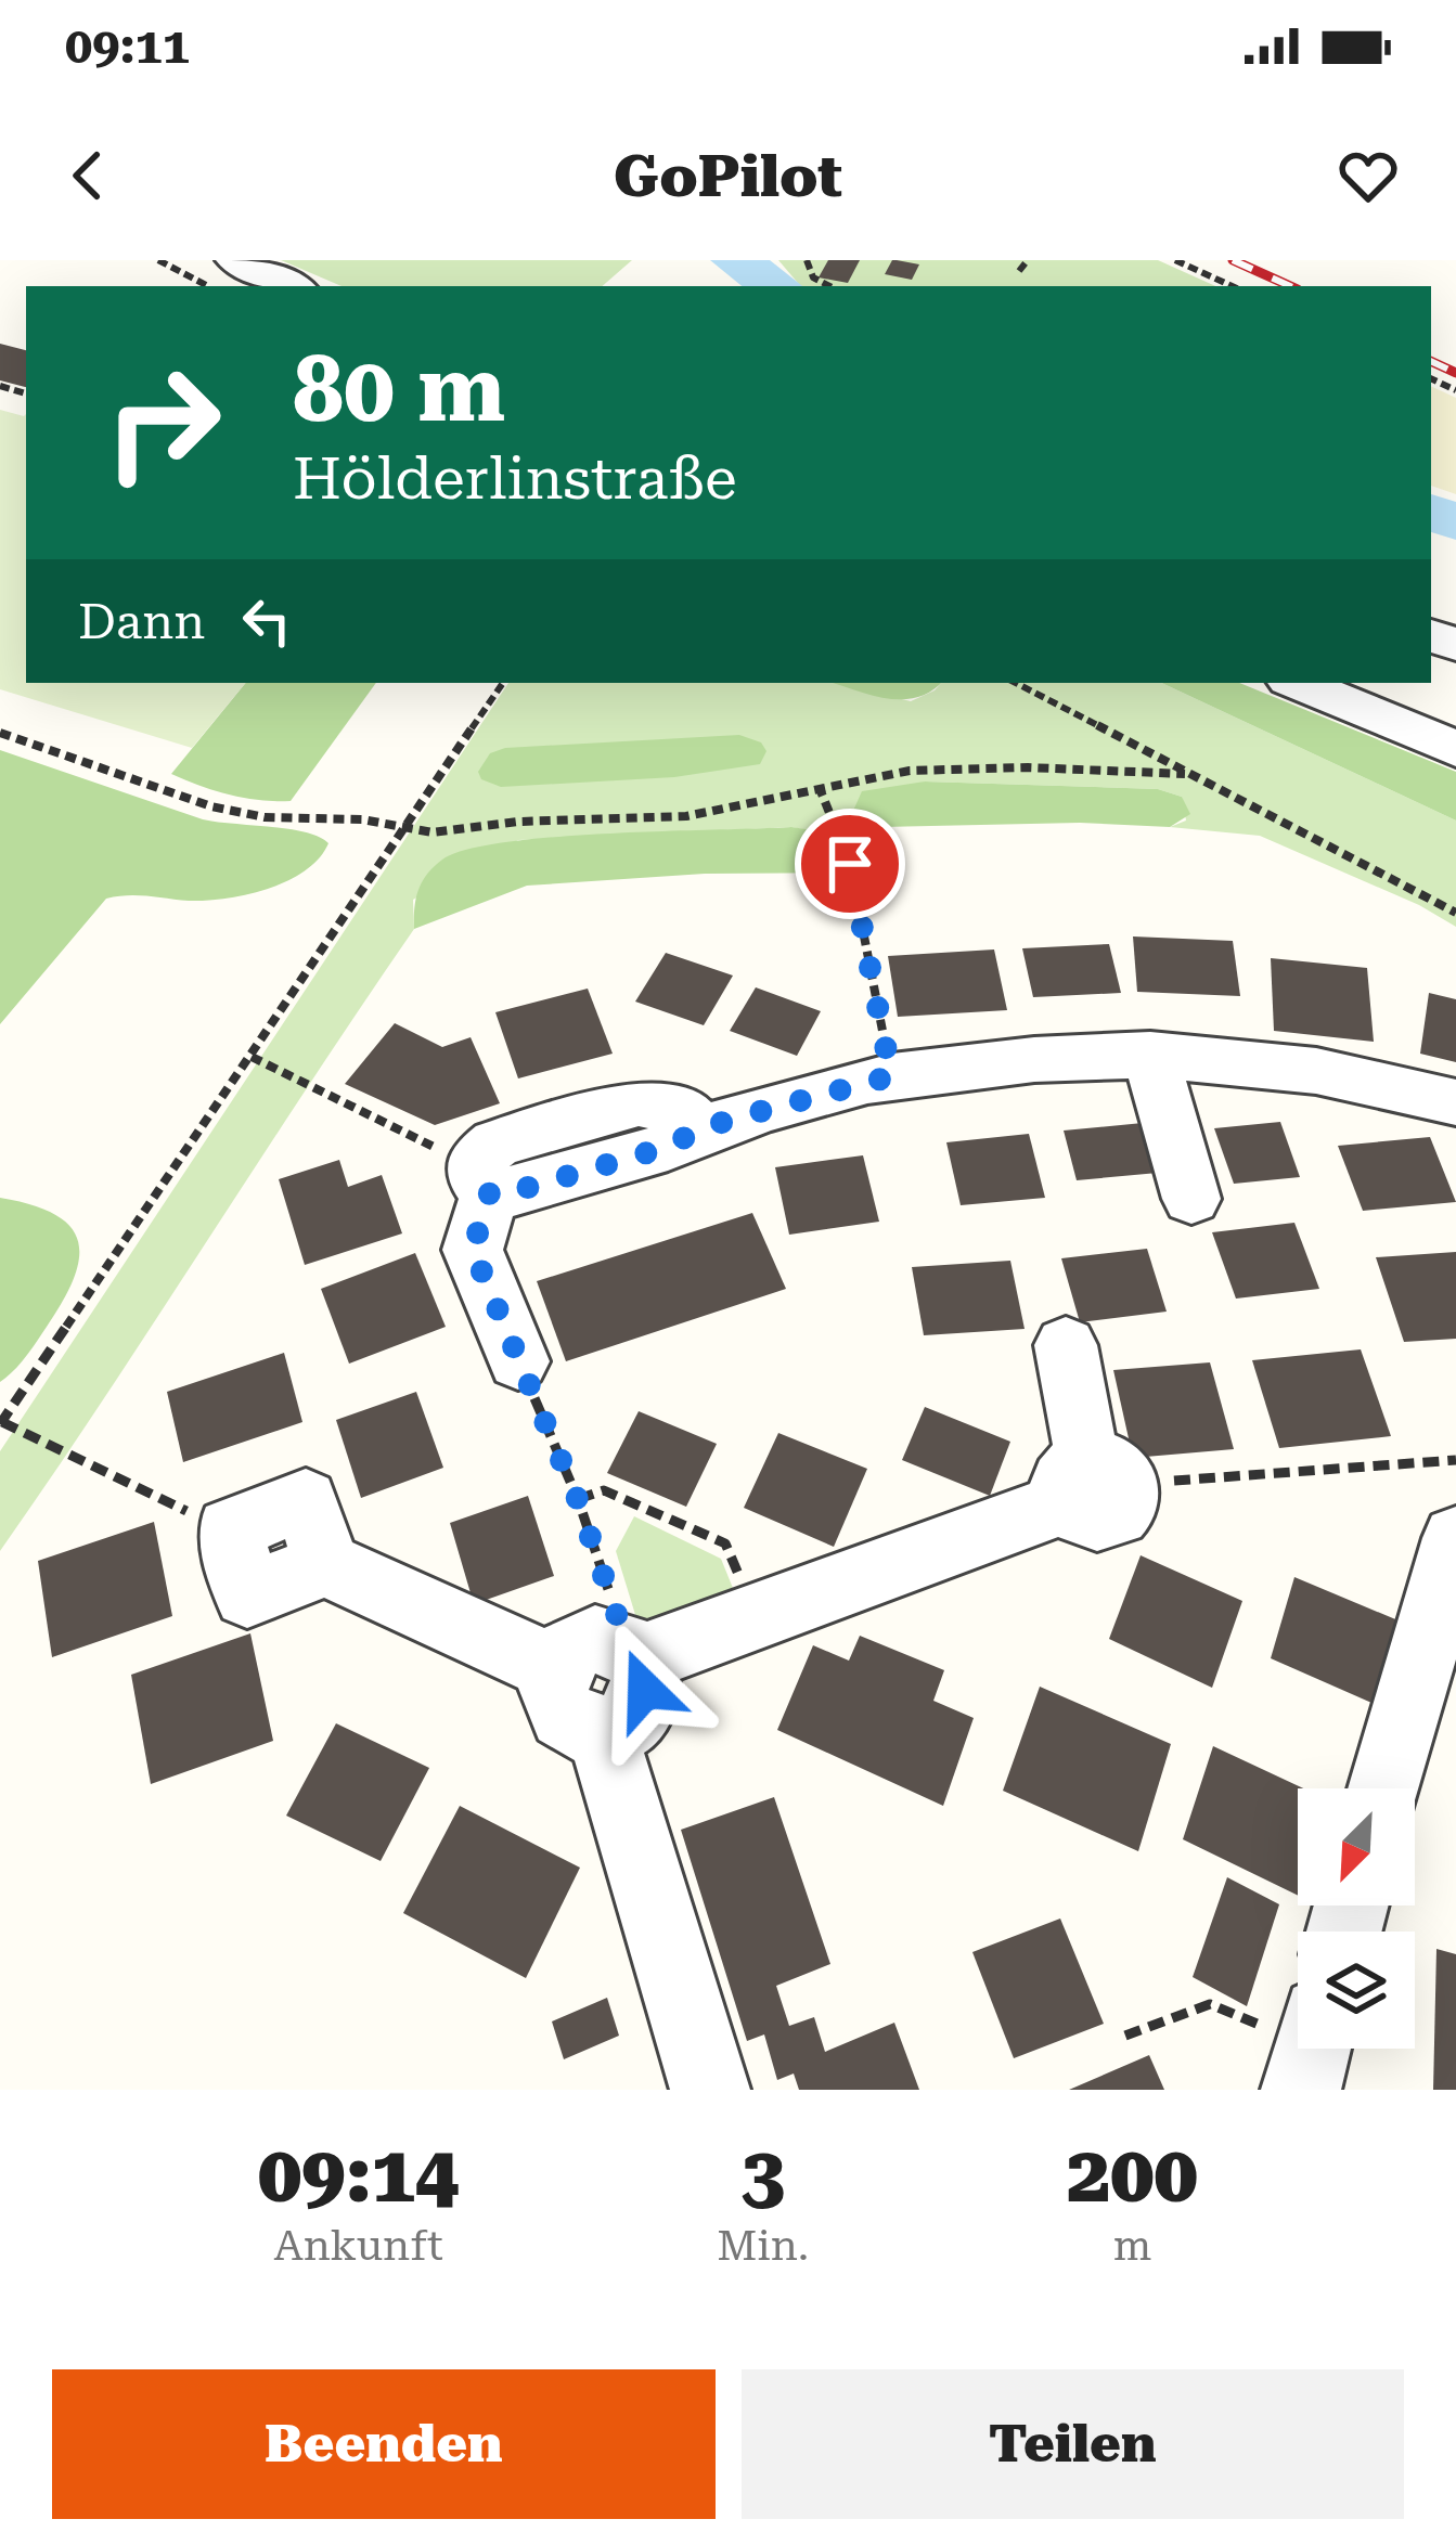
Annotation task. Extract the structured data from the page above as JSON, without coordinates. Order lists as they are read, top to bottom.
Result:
{
  "north": "bottom left",
  "page": {
    "status": "09:11",
    "header": "GoPilot",
    "turn": ["80 m", "Hölderlinstraße"],
    "then": "Dann",
    "eta": [
      "09:14",
      "Ankunft",
      "3",
      "Min.",
      "200",
      "m"
    ],
    "buttons": ["Beenden", "Teilen"]
  }
}
